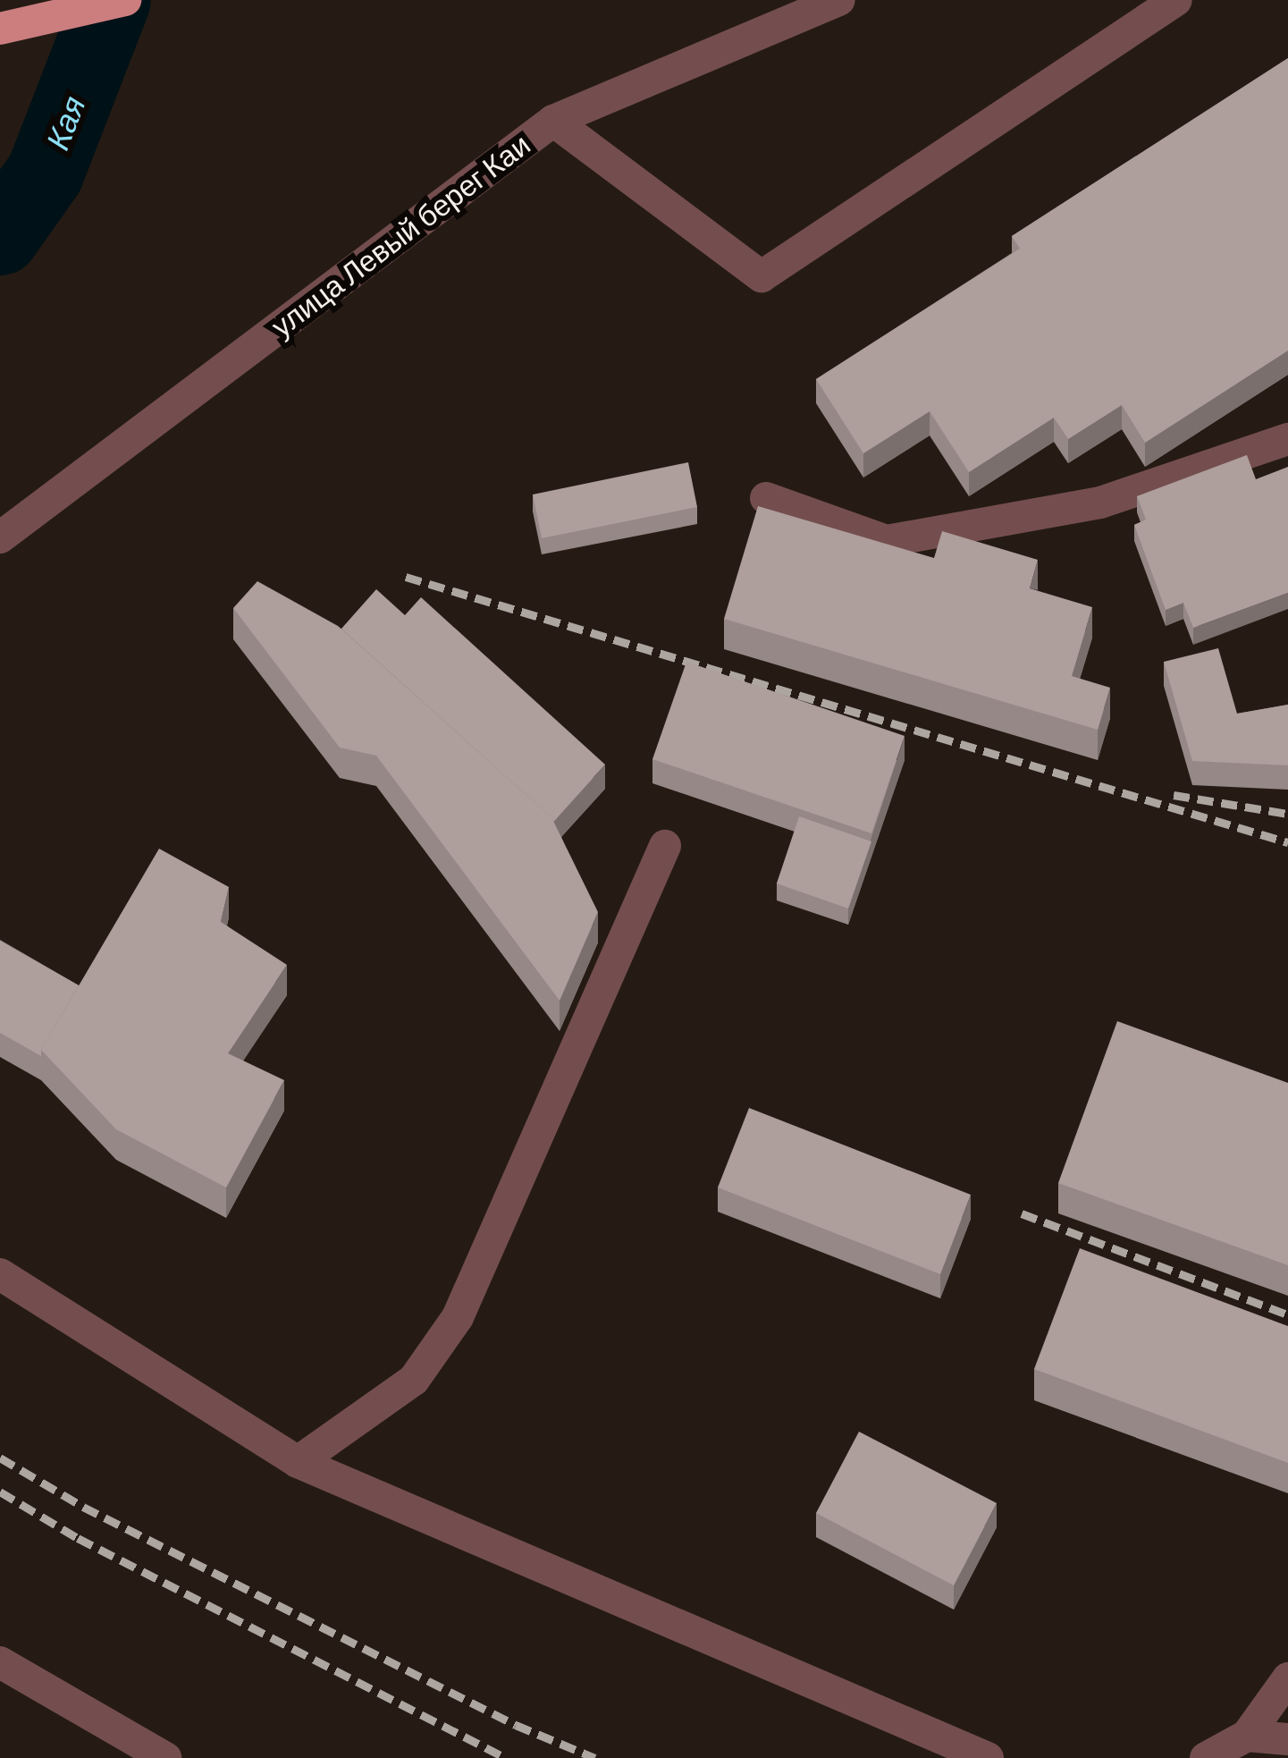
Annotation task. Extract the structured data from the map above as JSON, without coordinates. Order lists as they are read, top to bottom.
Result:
{
  "streets": {
    "street": ["улица Левый берег Каи"]
  },
  "water": ["Кая"]
}
